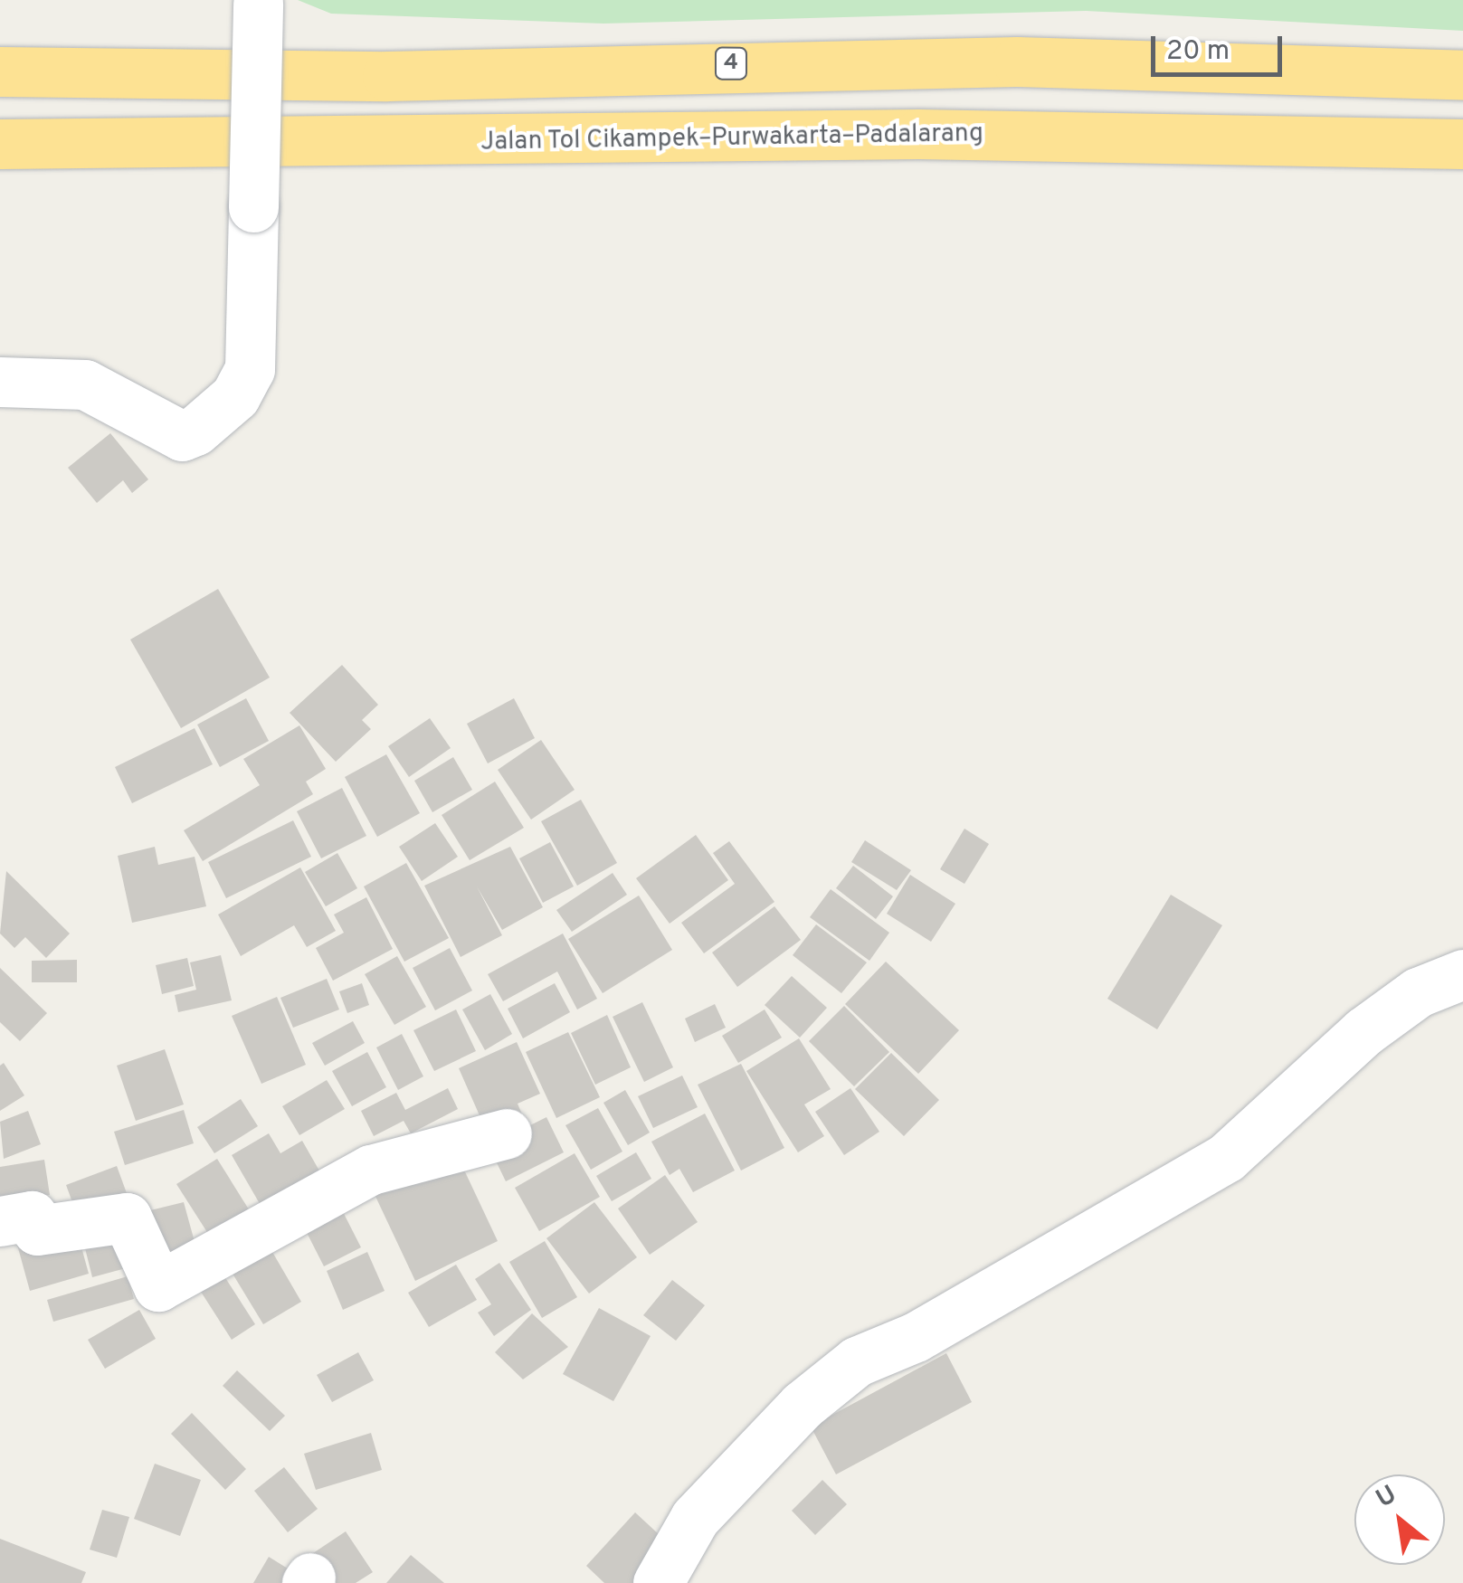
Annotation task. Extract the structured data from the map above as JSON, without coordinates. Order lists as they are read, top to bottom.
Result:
{
  "streets": {
    "highway": ["4", "Jalan Tol Cikampek–Purwakarta–Padalarang"]
  },
  "scale_bar": "20 m",
  "north": "top left"
}
